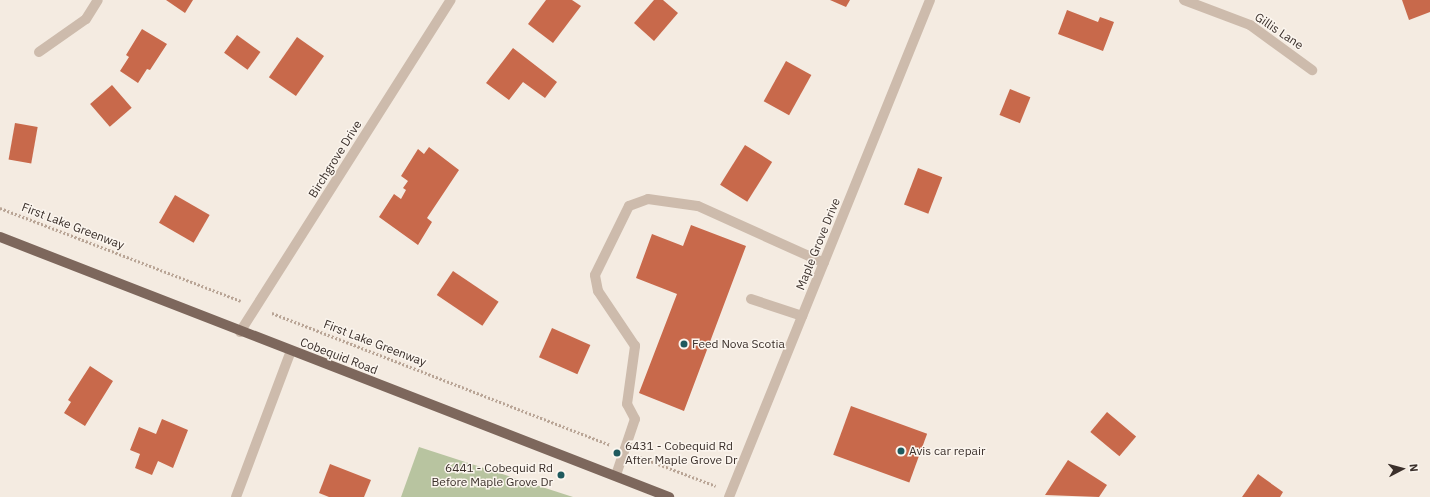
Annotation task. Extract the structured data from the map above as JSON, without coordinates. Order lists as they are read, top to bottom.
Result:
{
  "streets": {
    "main road": ["Cobequid Road"],
    "street": ["Gillis Lane", "Birchgrove Drive", "Maple Grove Drive"],
    "path": ["First Lake Greenway"]
  },
  "crossings": [
    ["Birchgrove Drive", "First Lake Greenway"],
    ["Birchgrove Drive", "Cobequid Road"]
  ],
  "places": [
    "Feed Nova Scotia",
    "Avis car repair",
    "6431 - Cobequid Rd After Maple Grove Dr",
    "6441 - Cobequid Rd Before Maple Grove Dr"
  ],
  "north": "right"
}
